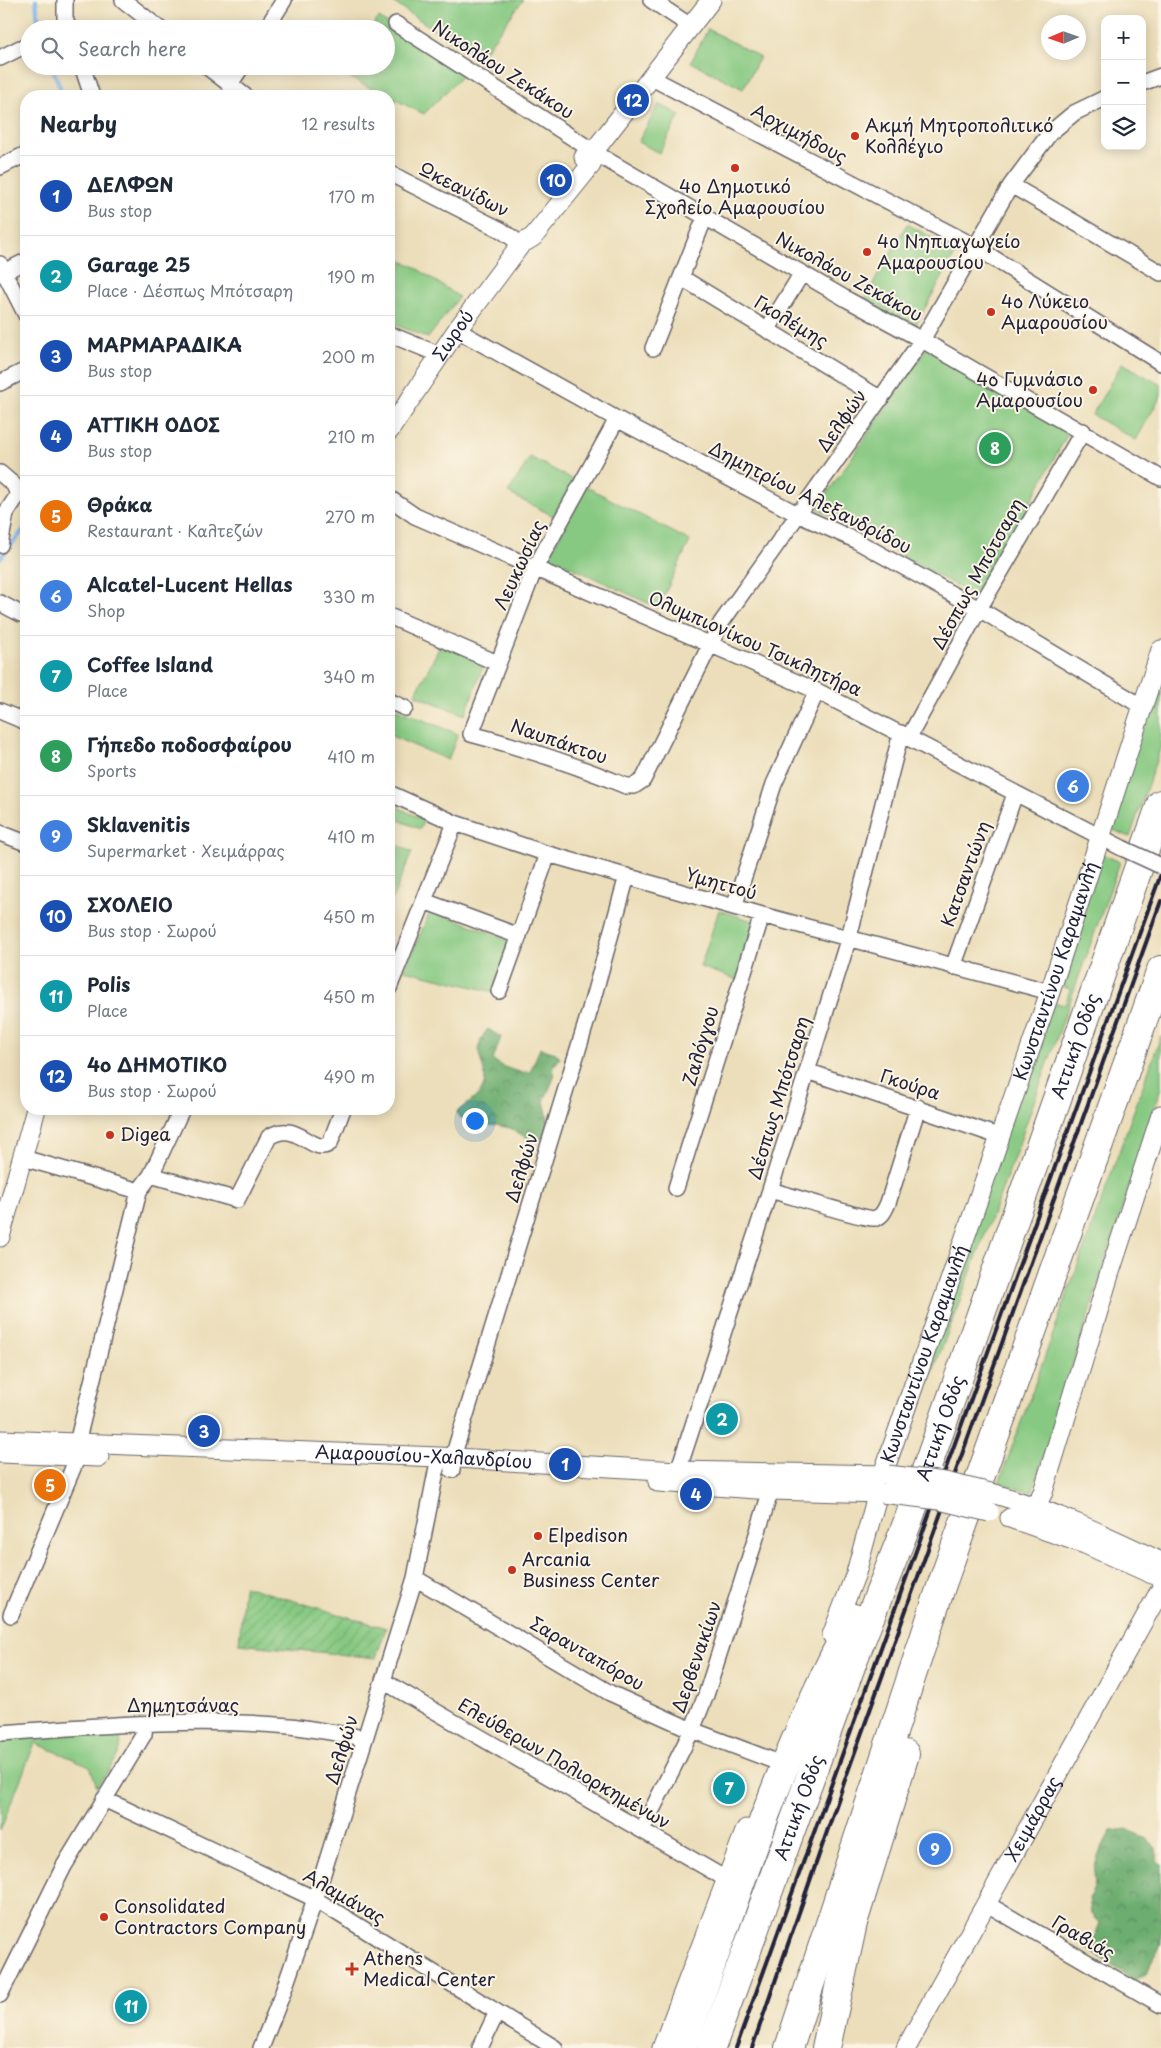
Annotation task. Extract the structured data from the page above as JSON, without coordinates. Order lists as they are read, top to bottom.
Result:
{
  "streets": {
    "highway": ["Αττική Οδός"],
    "street": [
      "Νικολάου Ζεκάκου",
      "Αρχιμήδους",
      "Ωκεανίδων",
      "Γκολέμης",
      "Σωρού",
      "Δελφών",
      "Δημητρίου Αλεξανδρίδου",
      "Λευκωσίας",
      "Δέσπως Μπότσαρη",
      "Ολυμπιονίκου Τσικλητήρα",
      "Ναυπάκτου",
      "Κατσαντώνη",
      "Υμηττού",
      "Κωνσταντίνου Καραμανλή",
      "Ζαλόγγου",
      "Γκούρα",
      "Αμαρουσίου-Χαλανδρίου",
      "Σαρανταπόρου",
      "Δερβενακίων",
      "Δημητσάνας",
      "Ελεύθερων Πολιορκημένων",
      "Χειμάρρας",
      "Αλαμάνας",
      "Γραβιάς"
    ]
  },
  "crossings": [
    ["Νικολάου Ζεκάκου", "Σωρού"],
    ["Νικολάου Ζεκάκου", "Δελφών"],
    ["Νικολάου Ζεκάκου", "Δέσπως Μπότσαρη"],
    ["Αρχιμήδους", "Σωρού"],
    ["Αρχιμήδους", "Δελφών"],
    ["Ωκεανίδων", "Σωρού"],
    ["Γκολέμης", "Δελφών"],
    ["Σωρού", "Δημητρίου Αλεξανδρίδου"],
    ["Δελφών", "Δημητρίου Αλεξανδρίδου"],
    ["Δελφών", "Ολυμπιονίκου Τσικλητήρα"],
    ["Δελφών", "Ναυπάκτου"],
    ["Δελφών", "Υμηττού"],
    ["Δελφών", "Αμαρουσίου-Χαλανδρίου"],
    ["Δελφών", "Σαρανταπόρου"],
    ["Δελφών", "Δημητσάνας"],
    ["Δελφών", "Ελεύθερων Πολιορκημένων"],
    ["Δελφών", "Αλαμάνας"],
    ["Δημητρίου Αλεξανδρίδου", "Λευκωσίας"],
    ["Δημητρίου Αλεξανδρίδου", "Δέσπως Μπότσαρη"],
    ["Δημητρίου Αλεξανδρίδου", "Κωνσταντίνου Καραμανλή"],
    ["Λευκωσίας", "Ολυμπιονίκου Τσικλητήρα"],
    ["Λευκωσίας", "Ναυπάκτου"],
    ["Δέσπως Μπότσαρη", "Ολυμπιονίκου Τσικλητήρα"],
    ["Δέσπως Μπότσαρη", "Υμηττού"],
    ["Δέσπως Μπότσαρη", "Γκούρα"],
    ["Δέσπως Μπότσαρη", "Αμαρουσίου-Χαλανδρίου"],
    ["Ολυμπιονίκου Τσικλητήρα", "Κατσαντώνη"],
    ["Ολυμπιονίκου Τσικλητήρα", "Κωνσταντίνου Καραμανλή"],
    ["Κατσαντώνη", "Υμηττού"],
    ["Υμηττού", "Κωνσταντίνου Καραμανλή"],
    ["Υμηττού", "Ζαλόγγου"],
    ["Κωνσταντίνου Καραμανλή", "Γκούρα"],
    ["Κωνσταντίνου Καραμανλή", "Αμαρουσίου-Χαλανδρίου"],
    ["Κωνσταντίνου Καραμανλή", "Σαρανταπόρου"],
    ["Κωνσταντίνου Καραμανλή", "Ελεύθερων Πολιορκημένων"],
    ["Αμαρουσίου-Χαλανδρίου", "Δερβενακίων"],
    ["Σαρανταπόρου", "Δερβενακίων"],
    ["Δερβενακίων", "Ελεύθερων Πολιορκημένων"],
    ["Χειμάρρας", "Γραβιάς"]
  ],
  "places": {
    "other": [
      "Ακμή Μητροπολιτικό Κολλέγιο",
      "4ο Δημοτικό Σχολείο Αμαρουσίου",
      "4ο Νηπιαγωγείο Αμαρουσίου",
      "4ο Λύκειο Αμαρουσίου",
      "4ο Γυμνάσιο Αμαρουσίου",
      "Digea",
      "Elpedison",
      "Arcania Business Center",
      "Consolidated Contractors Company"
    ],
    "health": ["Athens Medical Center"]
  },
  "north": "left",
  "page": {
    "map_buttons": ["+", "−"],
    "search": "Search here",
    "pins": [
      "12",
      "10",
      "8",
      "6",
      "2",
      "3",
      "1",
      "5",
      "4",
      "7",
      "9",
      "11"
    ],
    "heading": ["Nearby", "12 results"],
    "list": [
      {
        "mark": "1",
        "name": "ΔΕΛΦΩΝ",
        "note": "Bus stop",
        "value": "170 m"
      },
      {
        "mark": "2",
        "name": "Garage 25",
        "note": "Place · Δέσπως Μπότσαρη",
        "value": "190 m"
      },
      {
        "mark": "3",
        "name": "ΜΑΡΜΑΡΑΔΙΚΑ",
        "note": "Bus stop",
        "value": "200 m"
      },
      {
        "mark": "4",
        "name": "ΑΤΤΙΚΗ ΟΔΟΣ",
        "note": "Bus stop",
        "value": "210 m"
      },
      {
        "mark": "5",
        "name": "Θράκα",
        "note": "Restaurant · Καλτεζών",
        "value": "270 m"
      },
      {
        "mark": "6",
        "name": "Alcatel-Lucent Hellas",
        "note": "Shop",
        "value": "330 m"
      },
      {
        "mark": "7",
        "name": "Coffee Island",
        "note": "Place",
        "value": "340 m"
      },
      {
        "mark": "8",
        "name": "Γήπεδο ποδοσφαίρου",
        "note": "Sports",
        "value": "410 m"
      },
      {
        "mark": "9",
        "name": "Sklavenitis",
        "note": "Supermarket · Χειμάρρας",
        "value": "410 m"
      },
      {
        "mark": "10",
        "name": "ΣΧΟΛΕΙΟ",
        "note": "Bus stop · Σωρού",
        "value": "450 m"
      },
      {
        "mark": "11",
        "name": "Polis",
        "note": "Place",
        "value": "450 m"
      },
      {
        "mark": "12",
        "name": "4ο ΔΗΜΟΤΙΚΟ",
        "note": "Bus stop · Σωρού",
        "value": "490 m"
      }
    ]
  }
}
